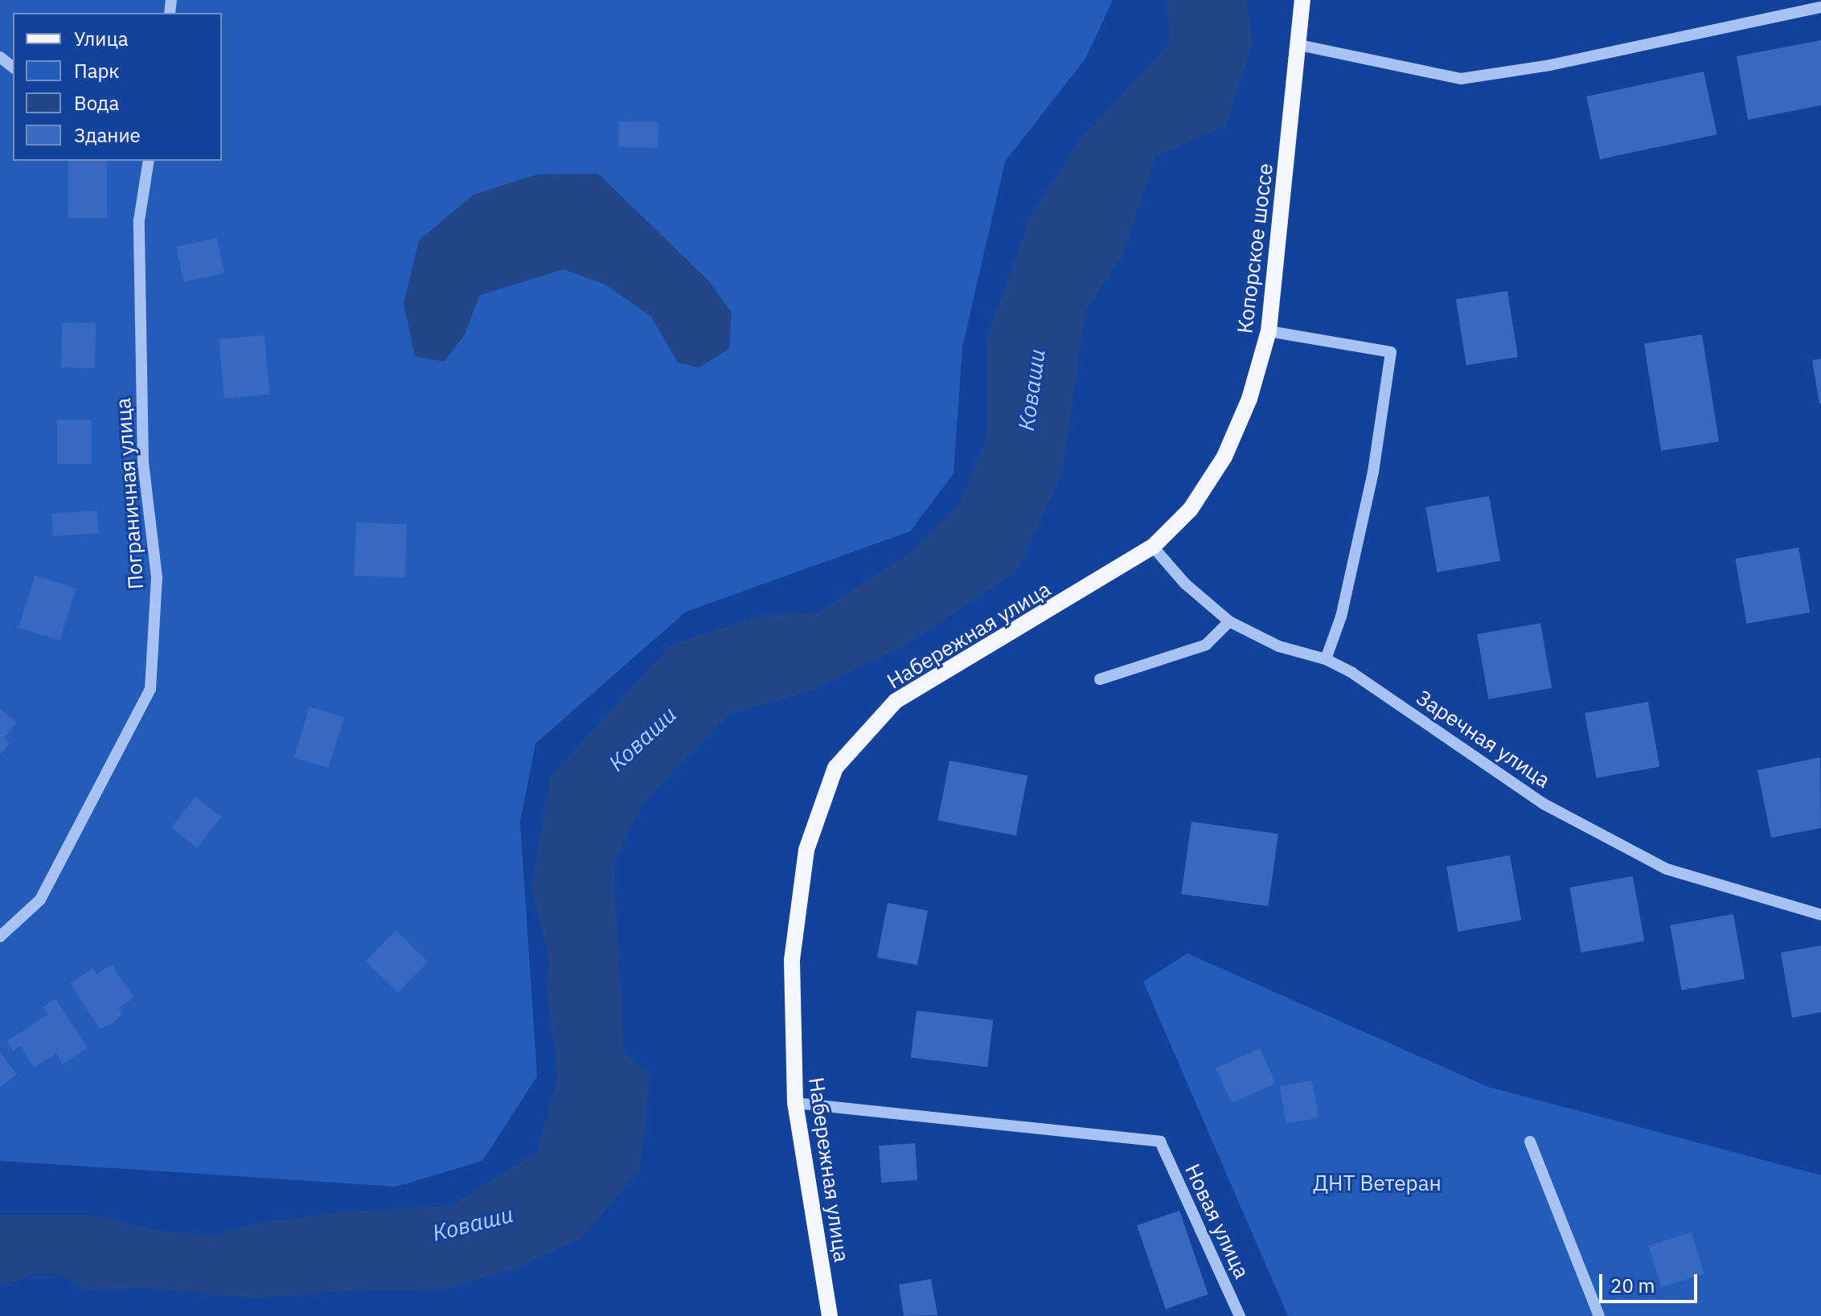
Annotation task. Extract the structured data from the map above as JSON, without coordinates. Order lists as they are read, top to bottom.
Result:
{
  "streets": {
    "main road": ["Копорское шоссе", "Набережная улица"],
    "street": ["Пограничная улица", "Заречная улица", "Новая улица"]
  },
  "crossings": [
    ["Копорское шоссе", "Набережная улица"],
    ["Копорское шоссе", "Заречная улица"],
    ["Набережная улица", "Заречная улица"],
    ["Набережная улица", "Новая улица"]
  ],
  "water": ["Коваши"],
  "parks": ["ДНТ Ветеран"],
  "legend": [
    "Улица",
    "Парк",
    "Вода",
    "Здание"
  ],
  "scale_bar": "20 m"
}
